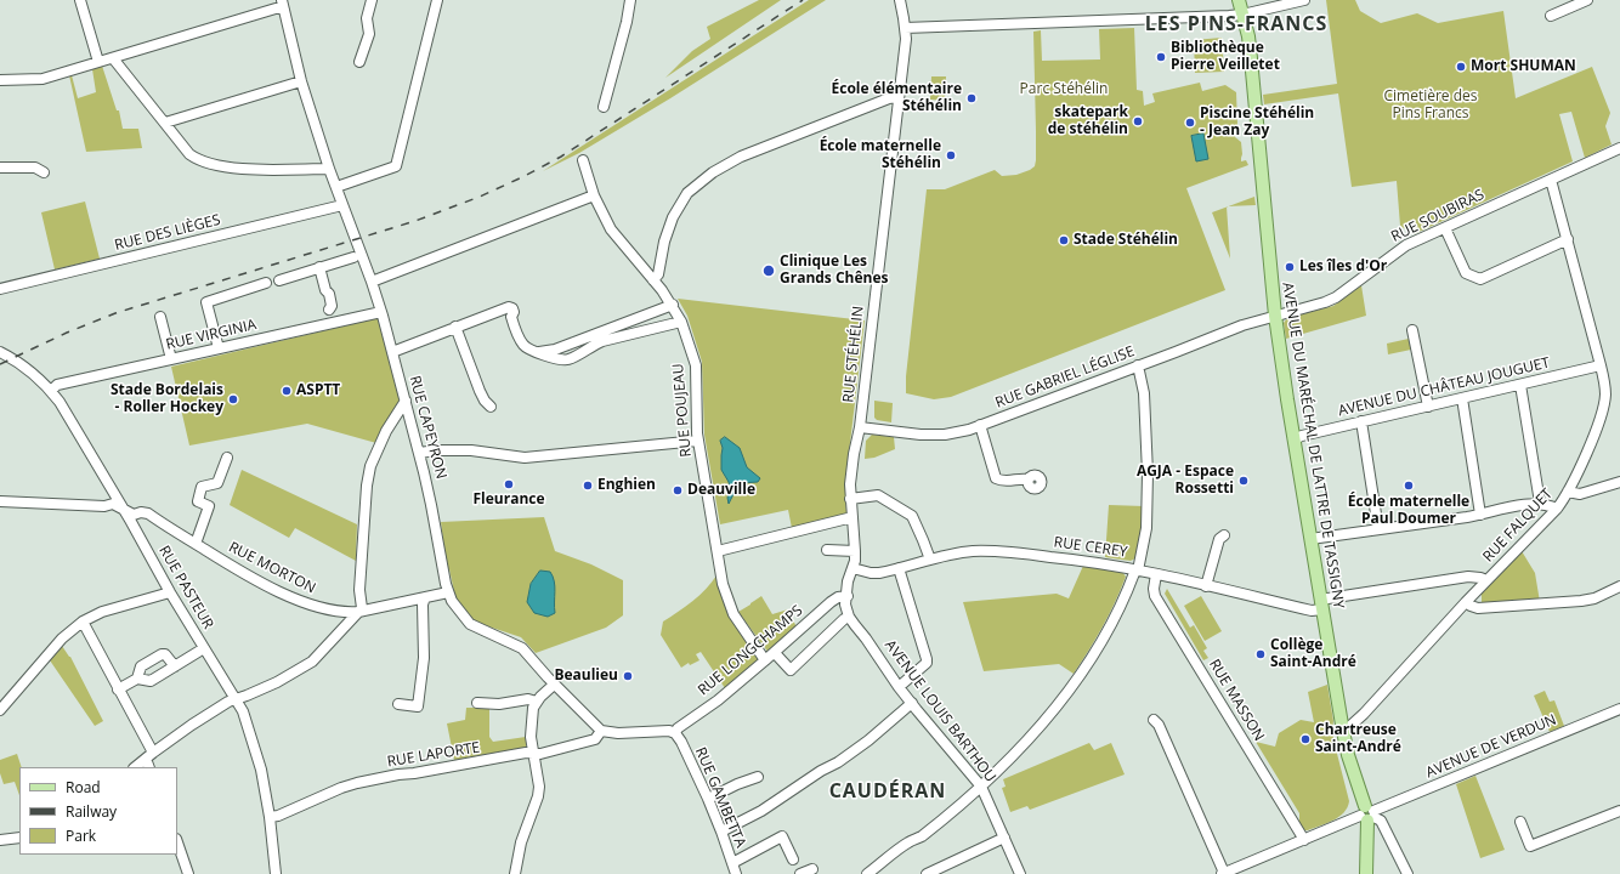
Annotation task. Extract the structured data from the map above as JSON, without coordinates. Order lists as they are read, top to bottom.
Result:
{
  "streets": {
    "main road": ["AVENUE DU MARÉCHAL DE LATTRE DE TASSIGNY"],
    "street": [
      "RUE SOUBIRAS",
      "RUE DES LIÈGES",
      "RUE VIRGINIA",
      "RUE STÉHÉLIN",
      "RUE GABRIEL LÉGLISE",
      "AVENUE DU CHÂTEAU JOUGUET",
      "RUE POUJEAU",
      "RUE CAPEYRON",
      "RUE FALQUET",
      "RUE CEREY",
      "RUE MORTON",
      "RUE PASTEUR",
      "RUE LONGCHAMPS",
      "RUE MASSON",
      "AVENUE LOUIS BARTHOU",
      "AVENUE DE VERDUN",
      "RUE LAPORTE",
      "RUE GAMBETTA"
    ]
  },
  "crossings": [
    ["RUE SOUBIRAS", "RUE GABRIEL LÉGLISE"],
    ["RUE SOUBIRAS", "AVENUE DU MARÉCHAL DE LATTRE DE TASSIGNY"],
    ["RUE SOUBIRAS", "RUE FALQUET"],
    ["RUE DES LIÈGES", "RUE CAPEYRON"],
    ["RUE VIRGINIA", "RUE CAPEYRON"],
    ["RUE VIRGINIA", "RUE PASTEUR"],
    ["RUE STÉHÉLIN", "RUE GABRIEL LÉGLISE"],
    ["RUE STÉHÉLIN", "RUE CEREY"],
    ["RUE STÉHÉLIN", "RUE LONGCHAMPS"],
    ["RUE GABRIEL LÉGLISE", "AVENUE DU MARÉCHAL DE LATTRE DE TASSIGNY"],
    ["AVENUE DU CHÂTEAU JOUGUET", "AVENUE DU MARÉCHAL DE LATTRE DE TASSIGNY"],
    ["AVENUE DU CHÂTEAU JOUGUET", "RUE FALQUET"],
    ["RUE POUJEAU", "RUE LONGCHAMPS"],
    ["RUE CAPEYRON", "RUE MORTON"],
    ["RUE CAPEYRON", "RUE LAPORTE"],
    ["AVENUE DU MARÉCHAL DE LATTRE DE TASSIGNY", "RUE FALQUET"],
    ["AVENUE DU MARÉCHAL DE LATTRE DE TASSIGNY", "RUE CEREY"],
    ["AVENUE DU MARÉCHAL DE LATTRE DE TASSIGNY", "AVENUE DE VERDUN"],
    ["RUE FALQUET", "RUE CEREY"],
    ["RUE CEREY", "RUE MASSON"],
    ["RUE MORTON", "RUE PASTEUR"],
    ["RUE PASTEUR", "RUE LAPORTE"],
    ["RUE LONGCHAMPS", "RUE GAMBETTA"],
    ["RUE MASSON", "AVENUE DE VERDUN"]
  ],
  "districts": ["LES PINS-FRANCS", "CAUDÉRAN"],
  "parks": ["Parc Stéhélin", "Cimetière des Pins Francs"],
  "places": [
    "Bibliothèque Pierre Veilletet",
    "Mort SHUMAN",
    "École élémentaire Stéhélin",
    "skatepark de stéhélin",
    "Piscine Stéhélin - Jean Zay",
    "École maternelle Stéhélin",
    "Stade Stéhélin",
    "Les îles d'Or",
    "Clinique Les Grands Chênes",
    "ASPTT",
    "Stade Bordelais - Roller Hockey",
    "AGJA - Espace Rossetti",
    "Fleurance",
    "Enghien",
    "École maternelle Paul Doumer",
    "Deauville",
    "Collège Saint-André",
    "Beaulieu",
    "Chartreuse Saint-André"
  ],
  "legend": ["Road", "Railway", "Park"]
}
